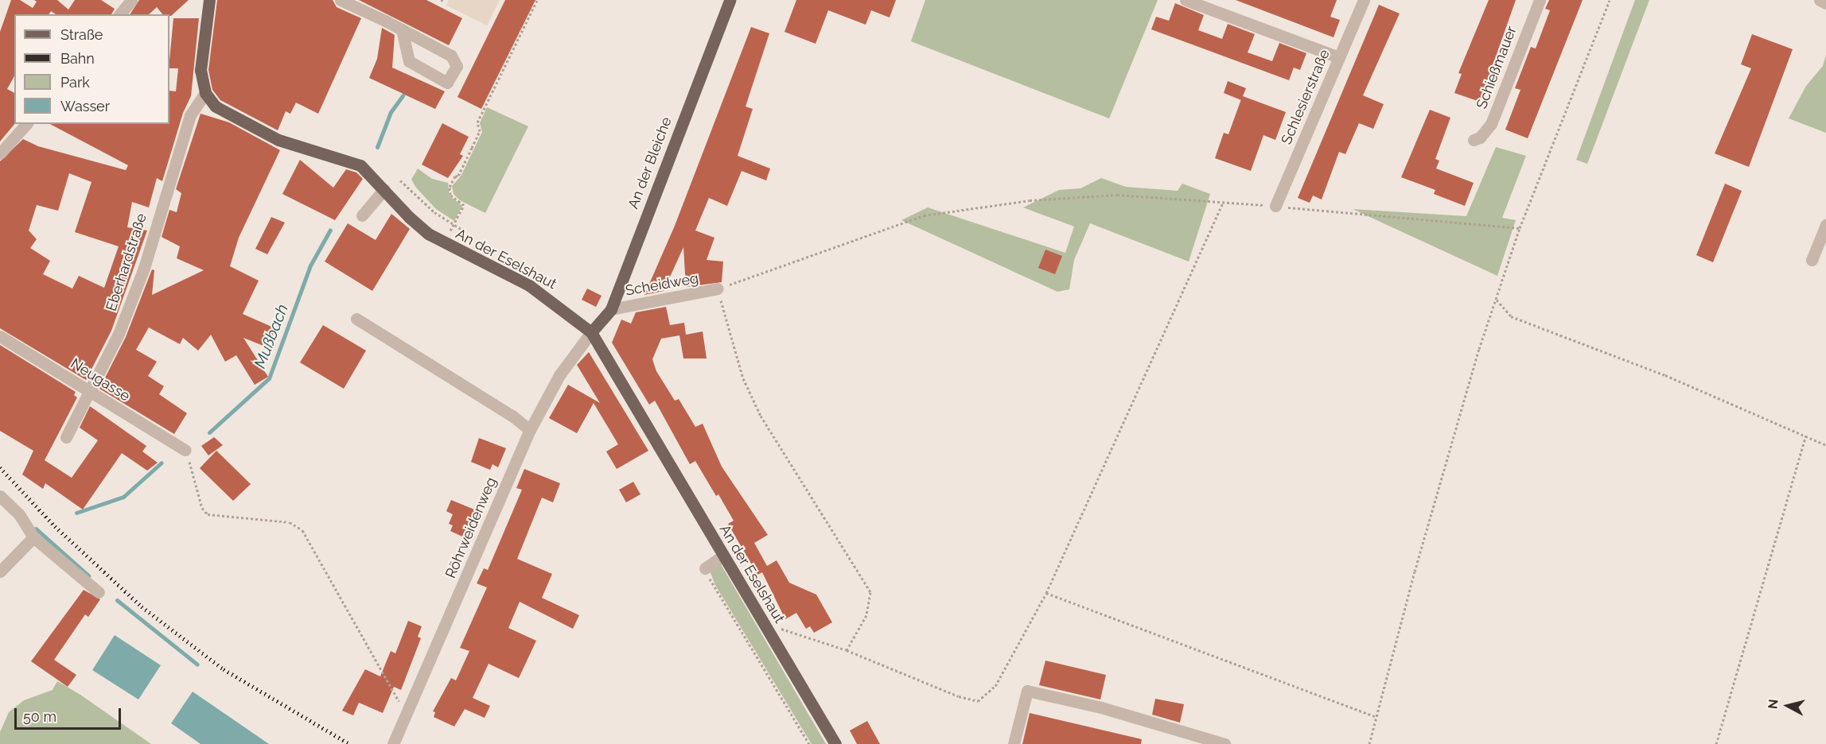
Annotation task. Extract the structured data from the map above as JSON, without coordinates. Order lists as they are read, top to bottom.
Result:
{
  "streets": {
    "main road": ["An der Bleiche", "An der Eselshaut"],
    "street": [
      "Schießmauer",
      "Schlesierstraße",
      "Eberhardstraße",
      "Scheidweg",
      "Neugasse",
      "Röhrweidenweg"
    ]
  },
  "crossings": [
    ["An der Bleiche", "An der Eselshaut"],
    ["An der Bleiche", "Scheidweg"],
    ["An der Bleiche", "Röhrweidenweg"],
    ["An der Eselshaut", "Eberhardstraße"],
    ["An der Eselshaut", "Röhrweidenweg"],
    ["Eberhardstraße", "Neugasse"]
  ],
  "water": ["Mußbach"],
  "legend": [
    "Straße",
    "Bahn",
    "Park",
    "Wasser"
  ],
  "scale_bar": "50 m",
  "north": "left"
}
